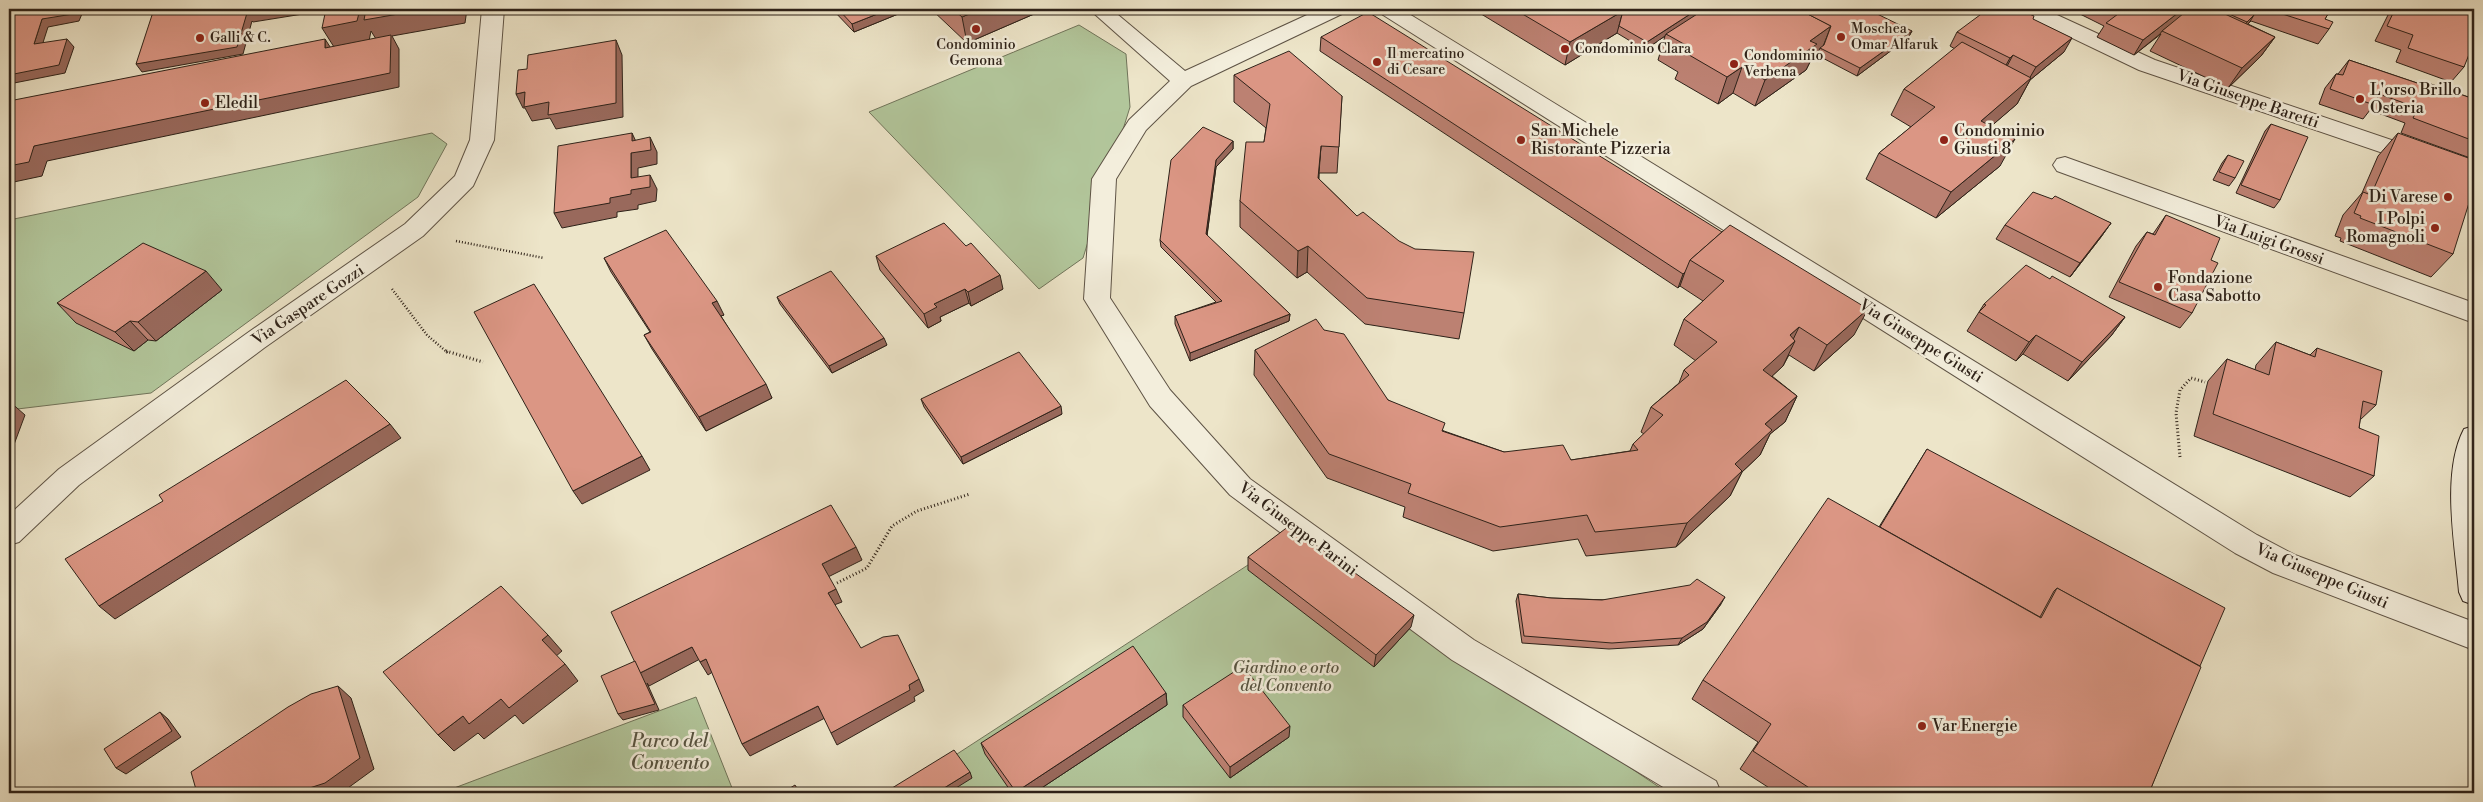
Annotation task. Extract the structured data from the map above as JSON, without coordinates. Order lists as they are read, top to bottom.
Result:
{
  "streets": {
    "street": [
      "Via Giuseppe Baretti",
      "Via Luigi Grossi",
      "Via Gaspare Gozzi",
      "Via Giuseppe Giusti",
      "Via Giuseppe Parini"
    ]
  },
  "parks": ["Giardino e orto del Convento", "Parco del Convento"],
  "places": [
    "Condominio Gemona",
    "Moschea Omar Alfaruk",
    "Galli & C.",
    "Condominio Clara",
    "Il mercatino di Cesare",
    "Condominio Verbena",
    "L'orso Brillo Osteria",
    "Eledil",
    "San Michele Ristorante Pizzeria",
    "Condominio Giusti 8",
    "Di Varese",
    "I Polpi Romagnoli",
    "Fondazione Casa Sabotto",
    "Var Energie"
  ]
}
